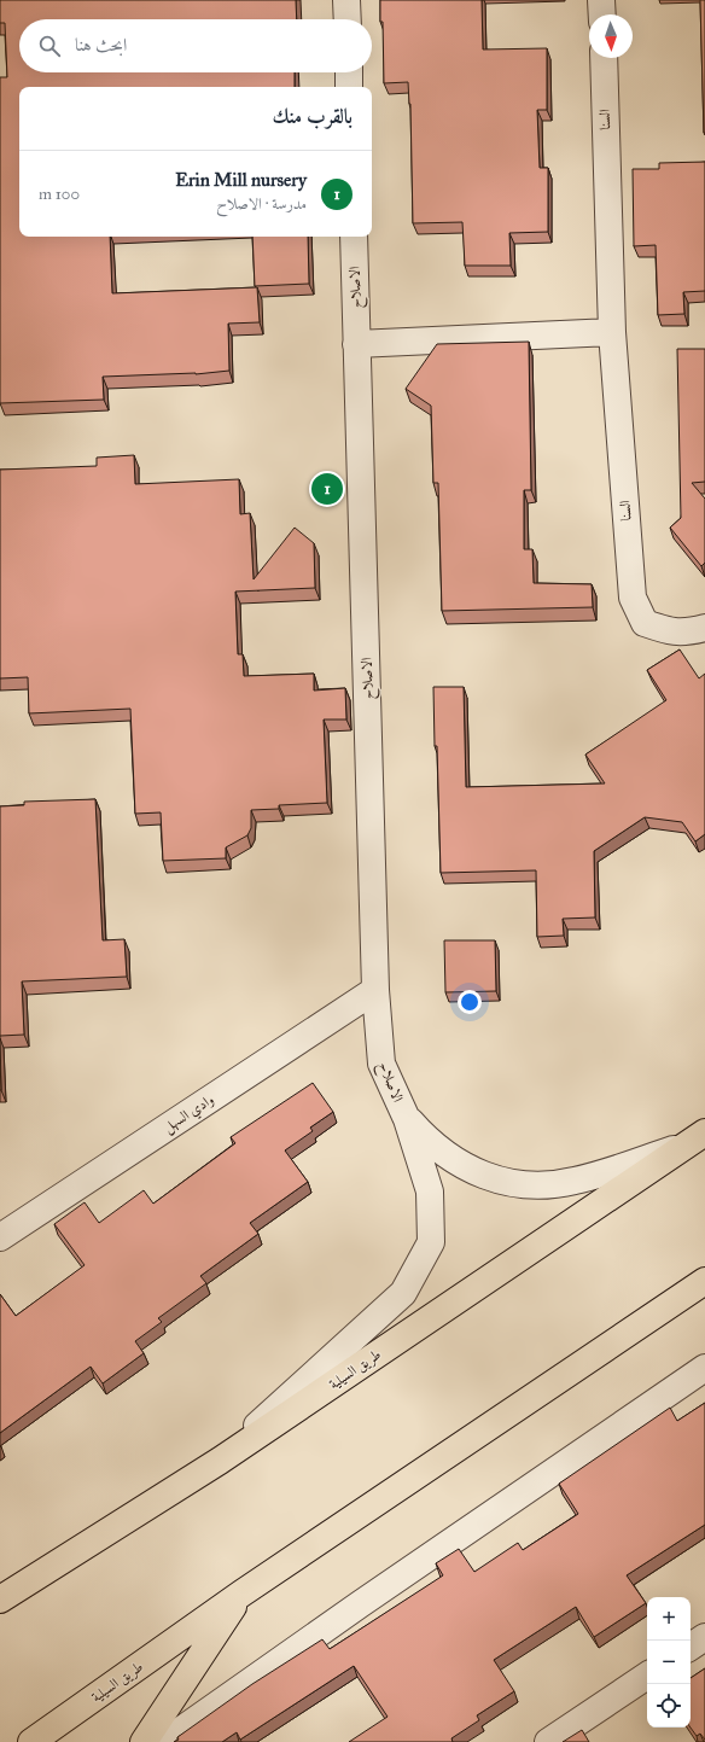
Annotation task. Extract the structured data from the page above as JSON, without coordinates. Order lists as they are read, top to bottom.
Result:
{
  "streets": {
    "main road": ["طريق السيلية"],
    "street": ["السنا", "الاصلاح", "وادي السهل"]
  },
  "crossings": [
    ["الاصلاح", "وادي السهل"],
    ["الاصلاح", "طريق السيلية"]
  ],
  "north": "bottom",
  "page": {
    "search": "ابحث هنا",
    "heading": "بالقرب منك",
    "list": [
      {
        "mark": "1",
        "name": "Erin Mill nursery",
        "note": "مدرسة · الاصلاح",
        "value": "100 m"
      }
    ],
    "pins": "1",
    "map_buttons": ["+", "−"]
  }
}
